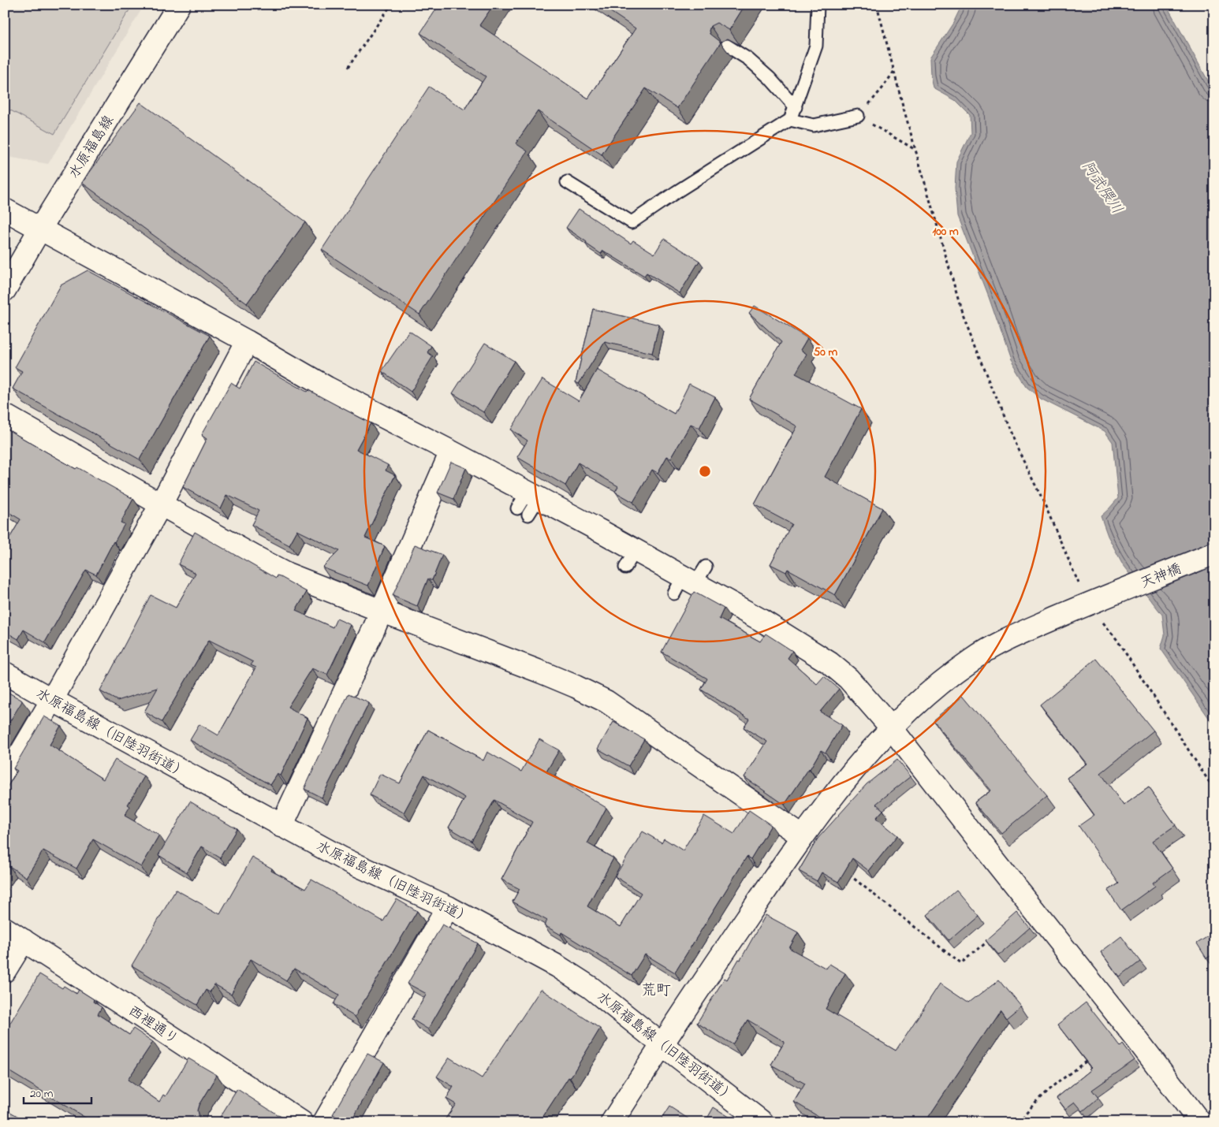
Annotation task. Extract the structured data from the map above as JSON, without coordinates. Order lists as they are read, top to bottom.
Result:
{
  "streets": {
    "street": [
      "水原福島線",
      "天神橋",
      "水原福島線（旧陸羽街道）",
      "西裡通り"
    ]
  },
  "crossings": [
    ["天神橋", "水原福島線（旧陸羽街道）"]
  ],
  "districts": ["荒町"],
  "water": ["阿武隈川"],
  "scale_bar": "20 m",
  "rings": ["100 m", "50 m"]
}
